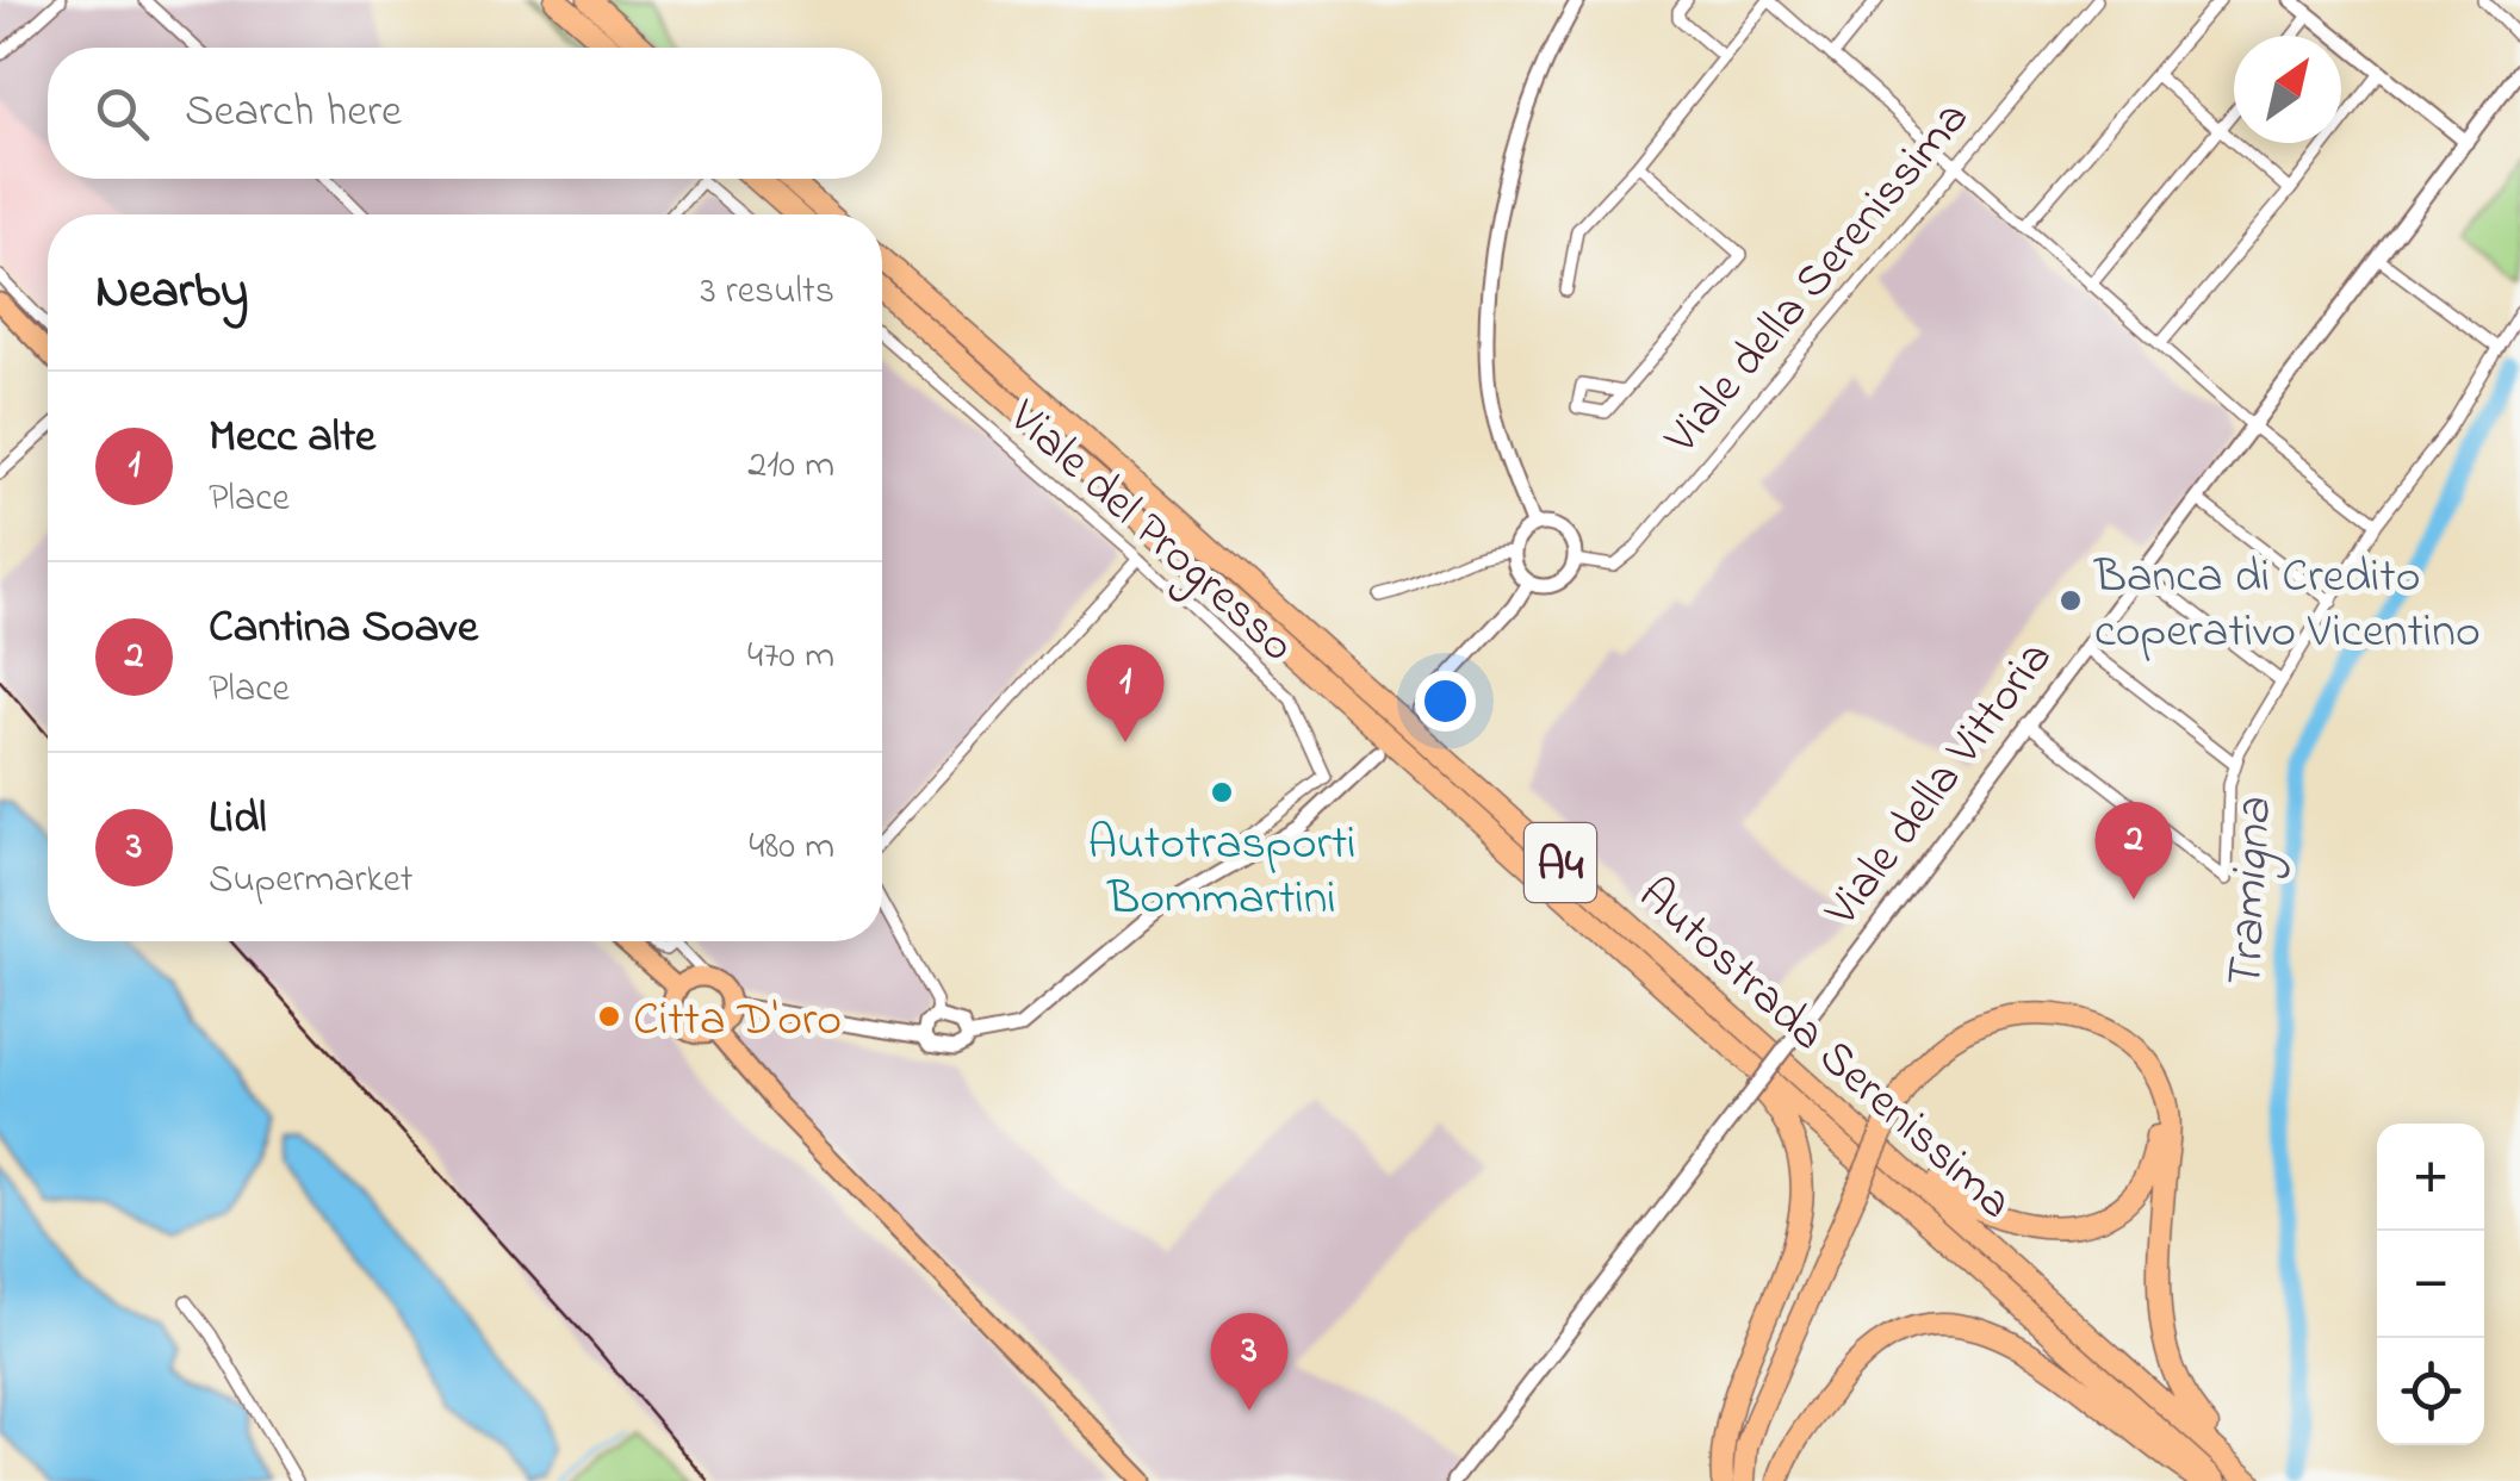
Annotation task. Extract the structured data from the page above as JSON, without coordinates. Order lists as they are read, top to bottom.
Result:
{
  "streets": {
    "highway": ["A4", "Autostrada Serenissima"],
    "street": ["Viale della Serenissima", "Viale del Progresso", "Viale della Vittoria"]
  },
  "water": ["Tramigna"],
  "places": ["Banca di Credito coperativo Vicentino", "Autotrasporti Bommartini", "Citta D'oro"],
  "north": "top right",
  "page": {
    "search": "Search here",
    "heading": ["Nearby", "3 results"],
    "list": [
      {
        "mark": "1",
        "name": "Mecc alte",
        "note": "Place",
        "value": "210 m"
      },
      {
        "mark": "2",
        "name": "Cantina Soave",
        "note": "Place",
        "value": "470 m"
      },
      {
        "mark": "3",
        "name": "Lidl",
        "note": "Supermarket",
        "value": "480 m"
      }
    ],
    "pins": ["1", "2", "3"],
    "map_buttons": ["+", "−"]
  }
}
